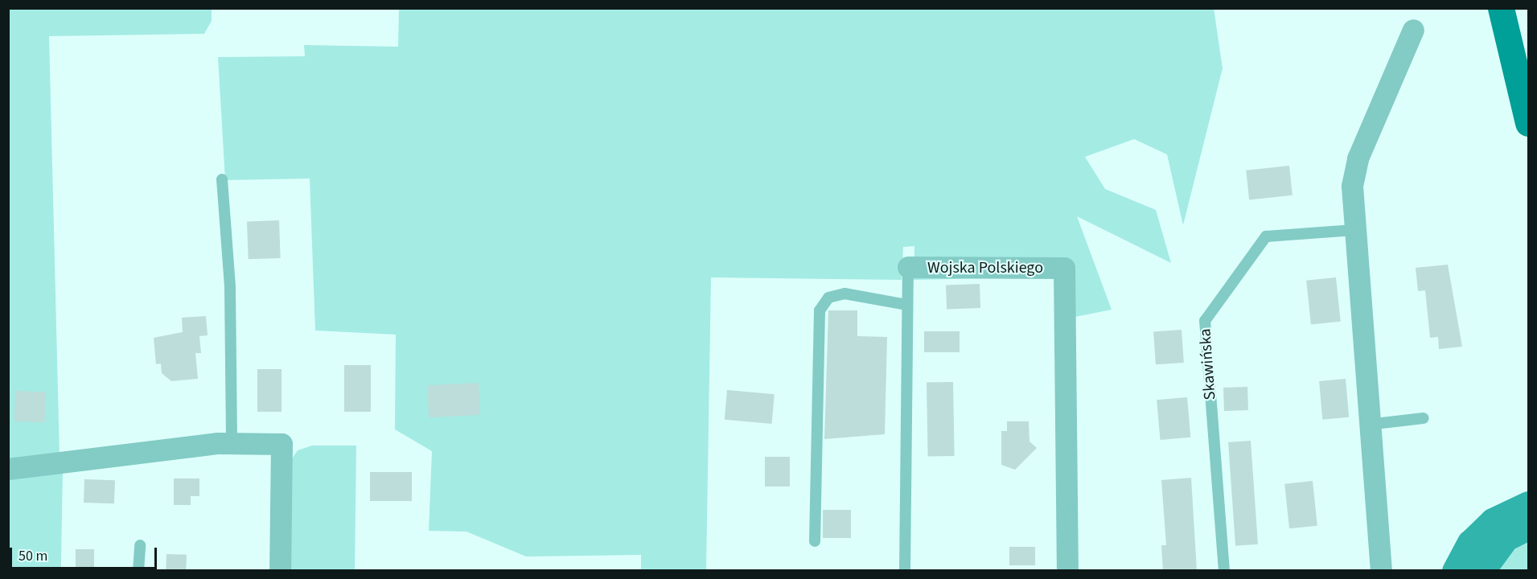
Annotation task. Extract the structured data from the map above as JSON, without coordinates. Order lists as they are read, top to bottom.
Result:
{
  "streets": {
    "street": ["Wojska Polskiego"],
    "lane": ["Skawińska"]
  },
  "scale_bar": "50 m"
}
